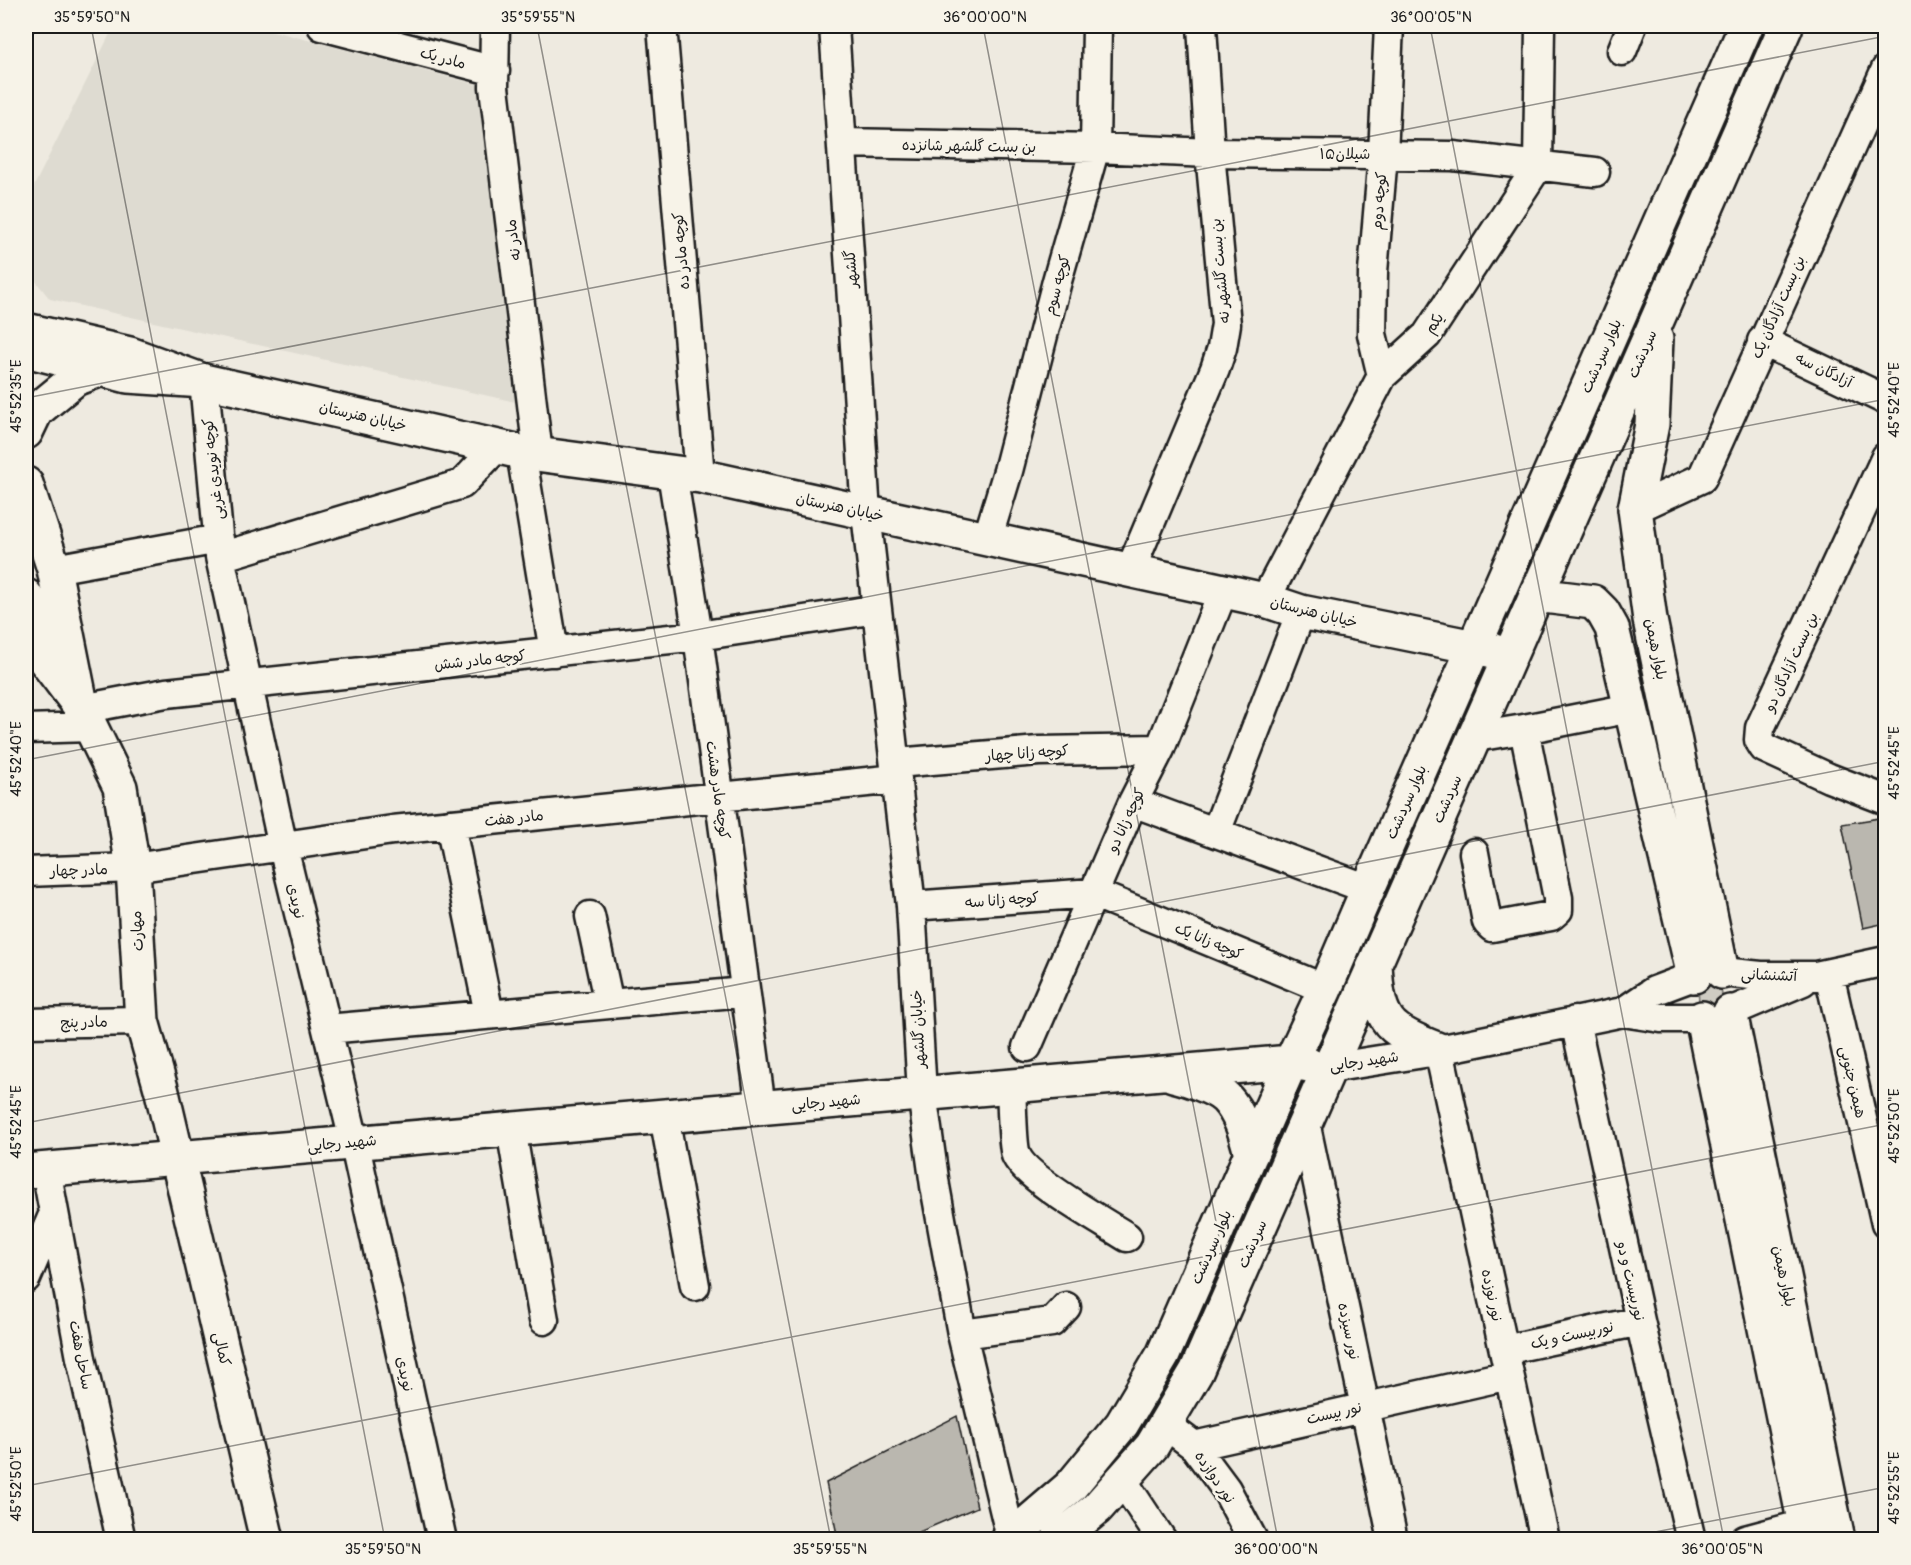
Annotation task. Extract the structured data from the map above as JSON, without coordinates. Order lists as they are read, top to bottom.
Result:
{
  "streets": {
    "main road": [
      "سردشت",
      "بلوار سردشت",
      "خیابان هنرستان",
      "بلوار هیمن",
      "مهارت",
      "شهید رجایی",
      "کمالی"
    ],
    "street": [
      "مادر یک",
      "بن بست گلشهر شانزده",
      "شیلان۱۵",
      "کوچه دوم",
      "مادر نه",
      "کوچه مادر ده",
      "گلشهر",
      "بن بست گلشهر نه",
      "کوچه سوم",
      "بن بست آزادگان یک",
      "یکم",
      "آزادگان سه",
      "کوچه نویدی غربی",
      "کوچه مادر شش",
      "بن بست آزادگان دو",
      "کوچه زانا چهار",
      "کوچه مادر هشت",
      "مادر هفت",
      "کوچه زانا دو",
      "مادر چهار",
      "کوچه زانا سه",
      "نویدی",
      "کوچه زانا یک",
      "آتشنشانی",
      "مادر پنج",
      "خیابان گلشهر",
      "هیمن جنوبی",
      "نوربیست و دو",
      "نور نوزده",
      "نور سیزده",
      "نوربیست و یک",
      "ساحل هفت",
      "نور بیست",
      "نور دوازده"
    ]
  },
  "crossings": [
    ["مادر یک", "مادر نه"],
    ["بن بست گلشهر شانزده", "شیلان۱۵"],
    ["بن بست گلشهر شانزده", "گلشهر"],
    ["بن بست گلشهر شانزده", "کوچه سوم"],
    ["شیلان۱۵", "کوچه دوم"],
    ["شیلان۱۵", "بن بست گلشهر نه"],
    ["شیلان۱۵", "کوچه سوم"],
    ["شیلان۱۵", "یکم"],
    ["کوچه دوم", "یکم"],
    ["مادر نه", "خیابان هنرستان"],
    ["مادر نه", "کوچه مادر شش"],
    ["کوچه مادر ده", "خیابان هنرستان"],
    ["کوچه مادر ده", "کوچه مادر هشت"],
    ["گلشهر", "خیابان هنرستان"],
    ["گلشهر", "خیابان گلشهر"],
    ["بن بست گلشهر نه", "خیابان هنرستان"],
    ["کوچه سوم", "خیابان هنرستان"],
    ["بن بست آزادگان یک", "آزادگان سه"],
    ["بن بست آزادگان یک", "بلوار هیمن"],
    ["یکم", "خیابان هنرستان"],
    ["سردشت", "خیابان هنرستان"],
    ["سردشت", "بلوار هیمن"],
    ["سردشت", "شهید رجایی"],
    ["سردشت", "نور سیزده"],
    ["بلوار سردشت", "خیابان هنرستان"],
    ["بلوار سردشت", "کوچه زانا یک"],
    ["بلوار سردشت", "خیابان گلشهر"],
    ["بلوار سردشت", "شهید رجایی"],
    ["خیابان هنرستان", "کوچه نویدی غربی"],
    ["خیابان هنرستان", "کوچه مادر هشت"],
    ["خیابان هنرستان", "کوچه زانا دو"],
    ["خیابان هنرستان", "خیابان گلشهر"],
    ["کوچه نویدی غربی", "نویدی"],
    ["بلوار هیمن", "آتشنشانی"],
    ["بلوار هیمن", "شهید رجایی"],
    ["کوچه مادر شش", "کوچه مادر هشت"],
    ["کوچه مادر شش", "نویدی"],
    ["کوچه مادر شش", "مهارت"],
    ["کوچه مادر شش", "خیابان گلشهر"],
    ["کوچه زانا چهار", "مادر هفت"],
    ["کوچه زانا چهار", "کوچه زانا دو"],
    ["کوچه زانا چهار", "خیابان گلشهر"],
    ["کوچه مادر هشت", "مادر هفت"],
    ["کوچه مادر هشت", "شهید رجایی"],
    ["مادر هفت", "مادر چهار"],
    ["مادر هفت", "نویدی"],
    ["مادر هفت", "مهارت"],
    ["مادر هفت", "خیابان گلشهر"],
    ["کوچه زانا دو", "کوچه زانا سه"],
    ["کوچه زانا دو", "کوچه زانا یک"],
    ["مادر چهار", "مهارت"],
    ["کوچه زانا سه", "کوچه زانا یک"],
    ["کوچه زانا سه", "خیابان گلشهر"],
    ["نویدی", "شهید رجایی"],
    ["مهارت", "مادر پنج"],
    ["مهارت", "شهید رجایی"],
    ["مهارت", "کمالی"],
    ["آتشنشانی", "شهید رجایی"],
    ["آتشنشانی", "هیمن جنوبی"],
    ["خیابان گلشهر", "شهید رجایی"],
    ["شهید رجایی", "نوربیست و دو"],
    ["شهید رجایی", "نور نوزده"],
    ["شهید رجایی", "کمالی"],
    ["شهید رجایی", "ساحل هفت"],
    ["نوربیست و دو", "نوربیست و یک"],
    ["نور نوزده", "نوربیست و یک"],
    ["نور نوزده", "نور بیست"],
    ["نور سیزده", "نور بیست"],
    ["نوربیست و یک", "نور بیست"],
    ["نور بیست", "نور دوازده"]
  ],
  "coordinates": [
    "35°59'50\"N",
    "35°59'55\"N",
    "36°00'00\"N",
    "36°00'05\"N",
    "45°52'35\"E",
    "45°52'40\"E",
    "45°52'45\"E",
    "45°52'50\"E",
    "45°52'55\"E"
  ]
}
